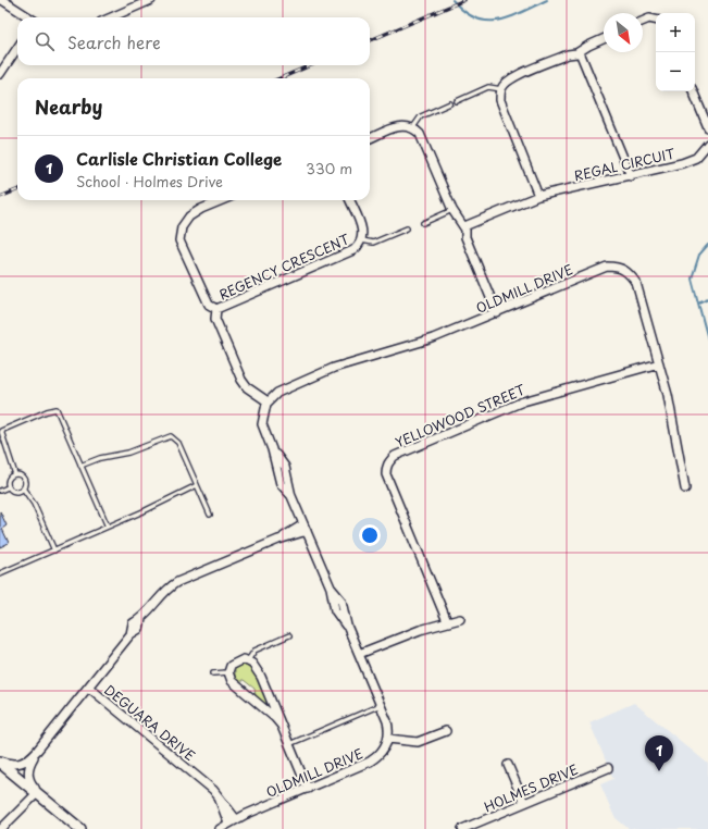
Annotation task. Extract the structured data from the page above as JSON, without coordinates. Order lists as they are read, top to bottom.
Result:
{
  "streets": {
    "street": [
      "REGAL CIRCUIT",
      "REGENCY CRESCENT",
      "OLDMILL DRIVE",
      "YELLOWOOD STREET",
      "DEGUARA DRIVE",
      "HOLMES DRIVE"
    ]
  },
  "crossings": [
    ["OLDMILL DRIVE", "YELLOWOOD STREET"],
    ["OLDMILL DRIVE", "DEGUARA DRIVE"]
  ],
  "north": "bottom right",
  "page": {
    "map_buttons": ["+", "−"],
    "search": "Search here",
    "heading": "Nearby",
    "list": [
      {
        "mark": "1",
        "name": "Carlisle Christian College",
        "note": "School · Holmes Drive",
        "value": "330 m"
      }
    ],
    "pins": "1"
  }
}
